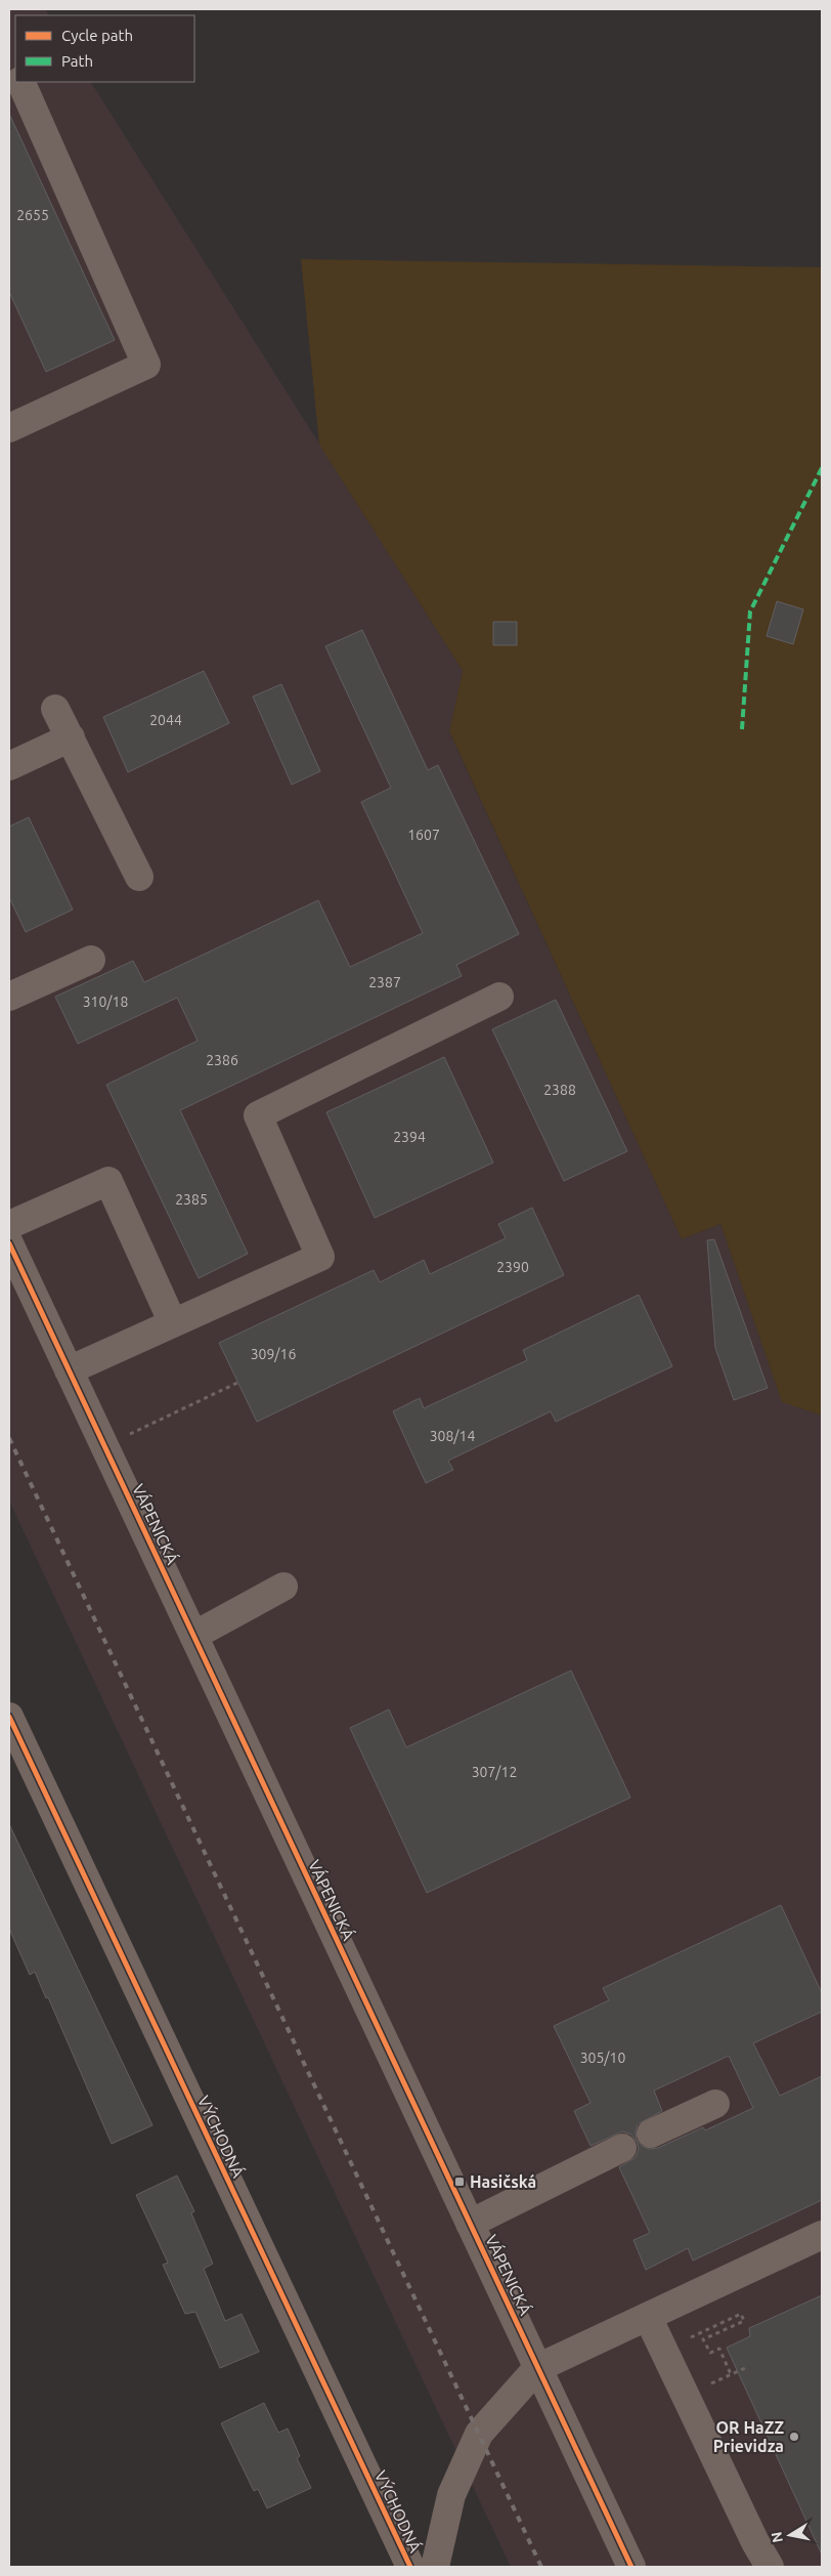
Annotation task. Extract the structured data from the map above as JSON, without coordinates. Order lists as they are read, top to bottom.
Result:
{
  "streets": {
    "street": ["VÁPENICKÁ", "VÝCHODNÁ"]
  },
  "crossings": [
    ["VÁPENICKÁ", "VÝCHODNÁ"]
  ],
  "places": {
    "transit": ["Hasičská"],
    "other": ["OR HaZZ Prievidza"]
  },
  "house_numbers": [
    "2655",
    "2044",
    "1607",
    "2387",
    "310/18",
    "2386",
    "2388",
    "2394",
    "2385",
    "2390",
    "309/16",
    "308/14",
    "307/12",
    "305/10"
  ],
  "legend": ["Cycle path", "Path"],
  "north": "left"
}
